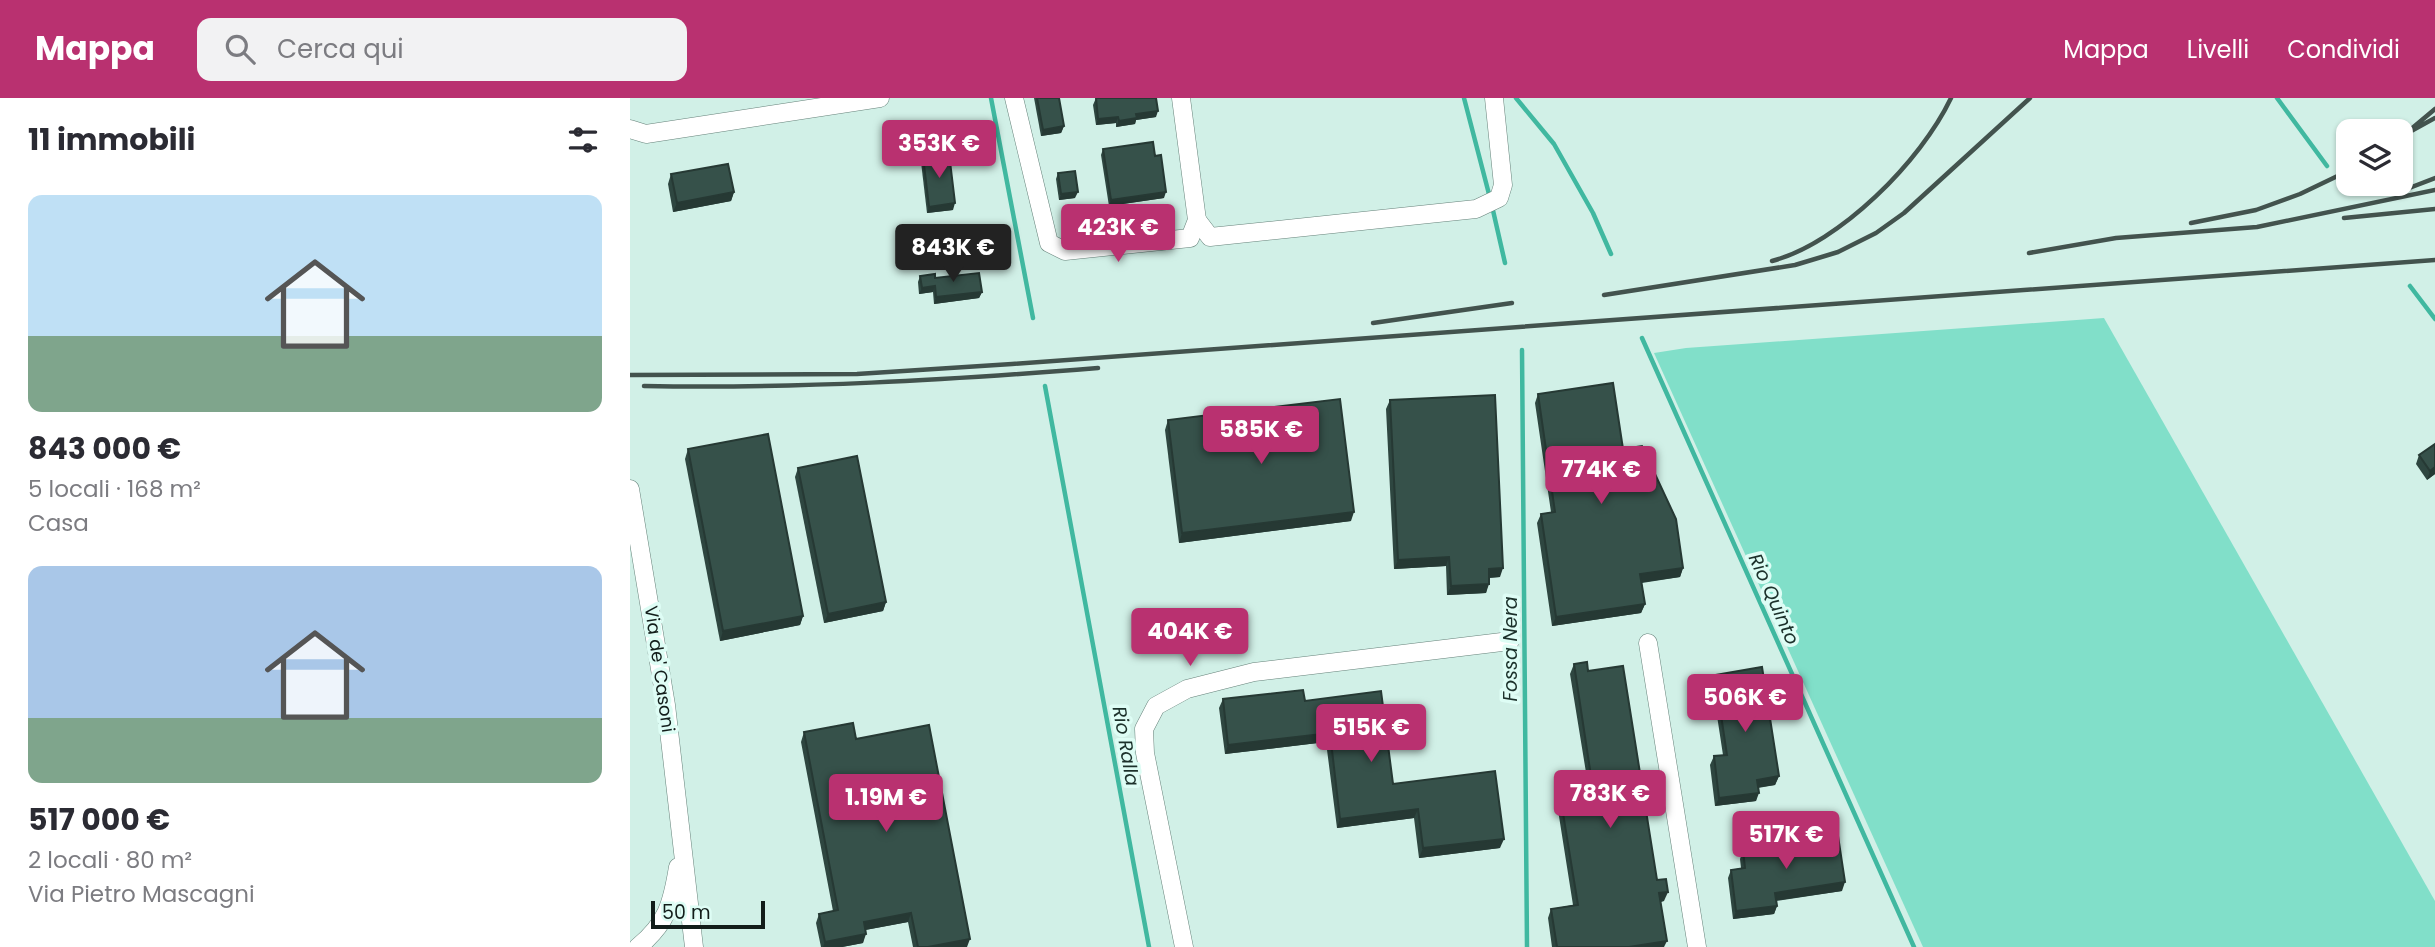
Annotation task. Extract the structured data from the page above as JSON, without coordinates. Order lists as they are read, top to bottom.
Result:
{
  "streets": {
    "street": ["Via de' Casoni"]
  },
  "water": ["Rio Quinto", "Fossa Nera", "Rio Ralla"],
  "scale_bar": "50 m",
  "page": {
    "header": "Mappa",
    "search": "Cerca qui",
    "nav": ["Mappa", "Livelli", "Condividi"],
    "heading": "11 immobili",
    "price": [
      "353K €",
      "423K €",
      "843K €",
      "585K €",
      "774K €",
      "404K €",
      "506K €",
      "515K €",
      "783K €",
      "1.19M €",
      "517K €"
    ],
    "list": [
      {
        "name": "843 000 €",
        "note": "5 locali · 168 m² · Casa"
      },
      {
        "name": "517 000 €",
        "note": "2 locali · 80 m² · Via Pietro Mascagni"
      }
    ],
    "scale": "50 m"
  }
}
